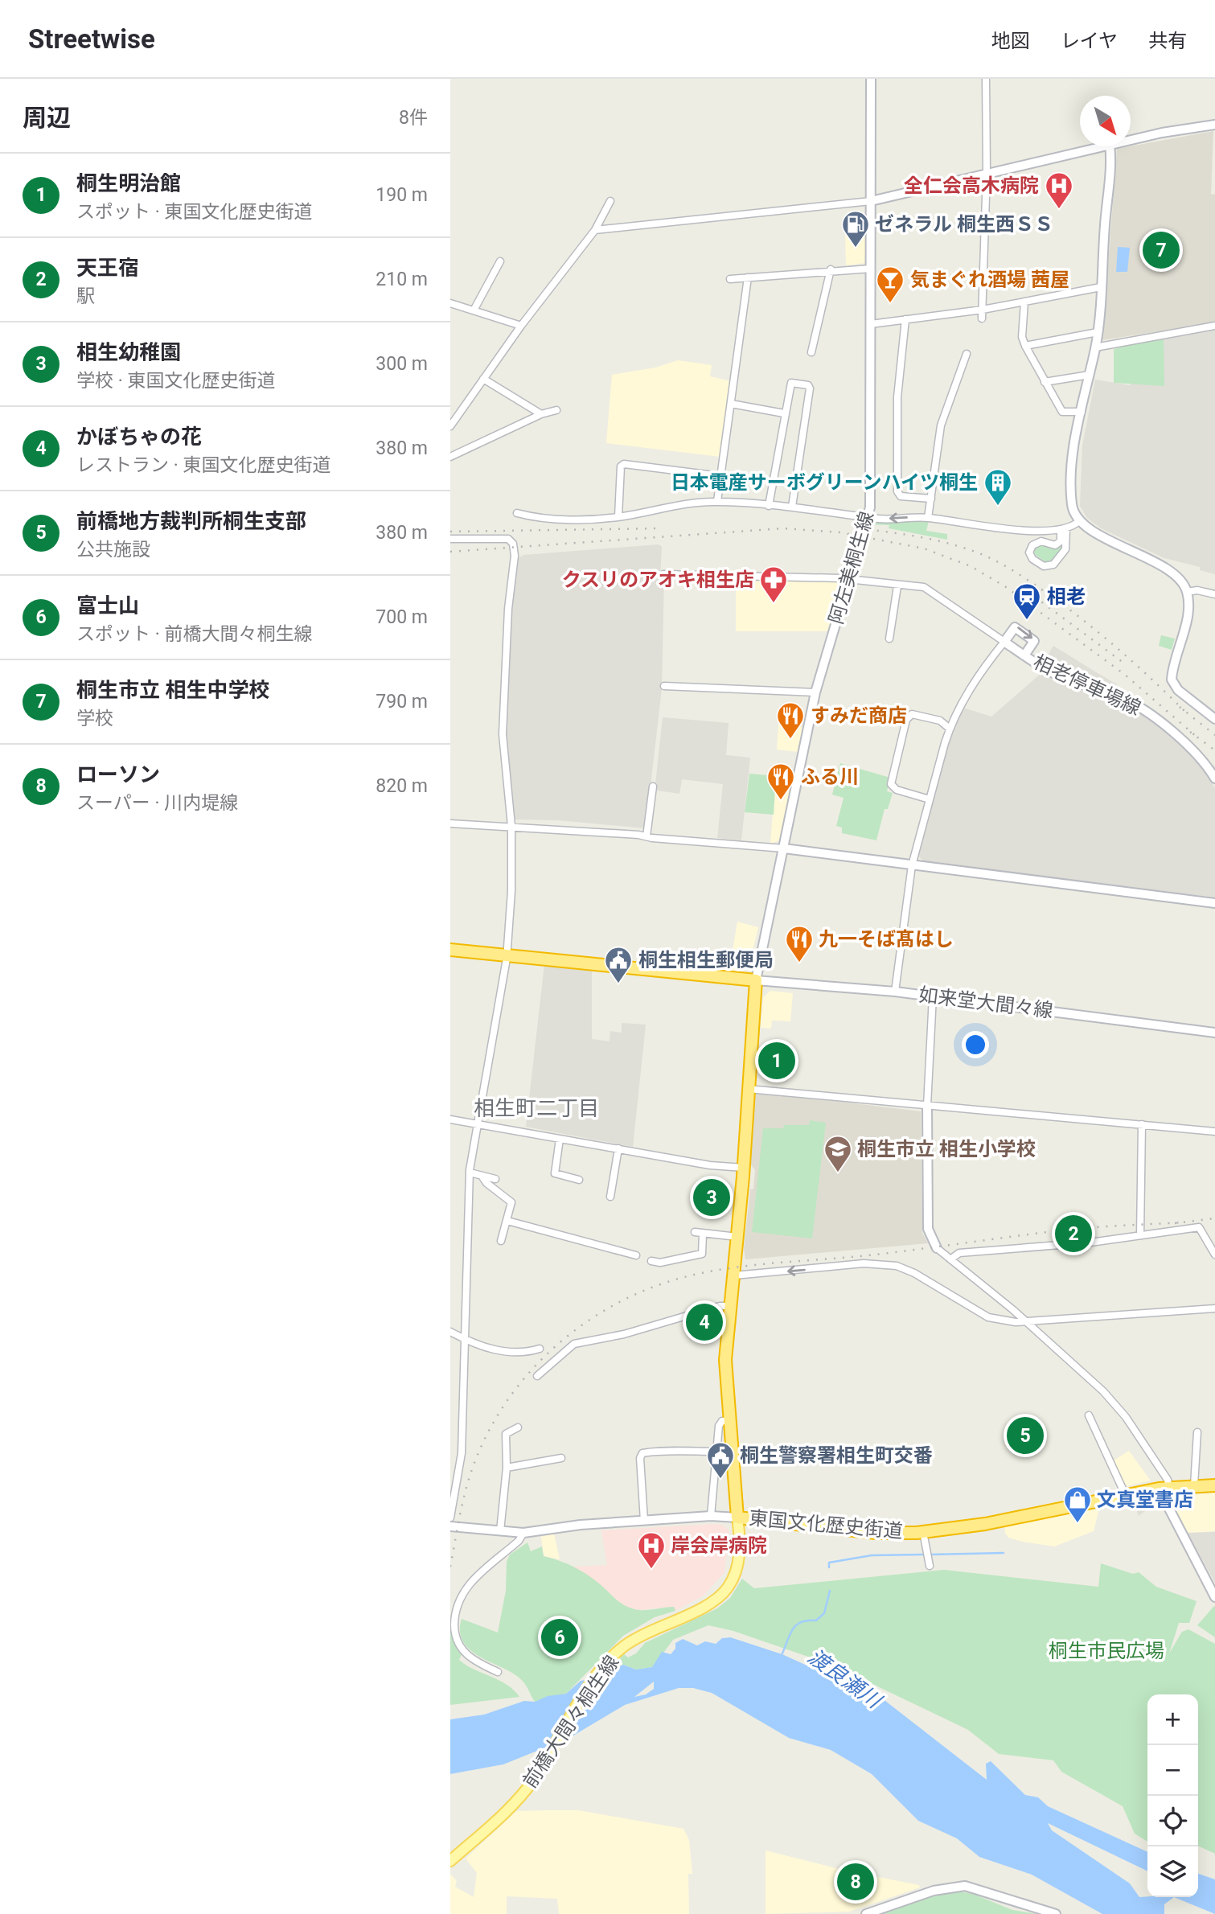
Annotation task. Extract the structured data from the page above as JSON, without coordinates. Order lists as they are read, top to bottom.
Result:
{
  "streets": {
    "highway": ["東国文化歴史街道"],
    "main road": ["前橋大間々桐生線"],
    "street": ["阿左美桐生線", "相老停車場線", "如来堂大間々線"]
  },
  "crossings": [
    ["阿左美桐生線", "如来堂大間々線"],
    ["阿左美桐生線", "東国文化歴史街道"],
    ["如来堂大間々線", "東国文化歴史街道"],
    ["東国文化歴史街道", "前橋大間々桐生線"]
  ],
  "districts": ["相生町二丁目"],
  "water": ["渡良瀬川"],
  "parks": ["桐生市民広場"],
  "places": {
    "hospital": ["全仁会高木病院", "岸会岸病院"],
    "fuel station": ["ゼネラル 桐生西ＳＳ"],
    "bar": ["気まぐれ酒場 茜屋"],
    "building": ["日本電産サーボグリーンハイツ桐生"],
    "pharmacy": ["クスリのアオキ相生店"],
    "station": ["相老"],
    "restaurant": ["すみだ商店", "ふる川", "九一そば髙はし"],
    "public building": ["桐生相生郵便局", "桐生警察署相生町交番"],
    "school or university": ["桐生市立 相生小学校"],
    "shop": ["文真堂書店"]
  },
  "north": "bottom right",
  "page": {
    "header": "Streetwise",
    "nav": ["地図", "レイヤ", "共有"],
    "heading": ["周辺", "8件"],
    "list": [
      {
        "mark": "1",
        "name": "桐生明治館",
        "note": "スポット · 東国文化歴史街道",
        "value": "190 m"
      },
      {
        "mark": "2",
        "name": "天王宿",
        "note": "駅",
        "value": "210 m"
      },
      {
        "mark": "3",
        "name": "相生幼稚園",
        "note": "学校 · 東国文化歴史街道",
        "value": "300 m"
      },
      {
        "mark": "4",
        "name": "かぼちゃの花",
        "note": "レストラン · 東国文化歴史街道",
        "value": "380 m"
      },
      {
        "mark": "5",
        "name": "前橋地方裁判所桐生支部",
        "note": "公共施設",
        "value": "380 m"
      },
      {
        "mark": "6",
        "name": "富士山",
        "note": "スポット · 前橋大間々桐生線",
        "value": "700 m"
      },
      {
        "mark": "7",
        "name": "桐生市立 相生中学校",
        "note": "学校",
        "value": "790 m"
      },
      {
        "mark": "8",
        "name": "ローソン",
        "note": "スーパー · 川内堤線",
        "value": "820 m"
      }
    ],
    "pins": [
      "7",
      "1",
      "3",
      "2",
      "4",
      "5",
      "6",
      "8"
    ],
    "map_buttons": ["+", "−"]
  }
}
